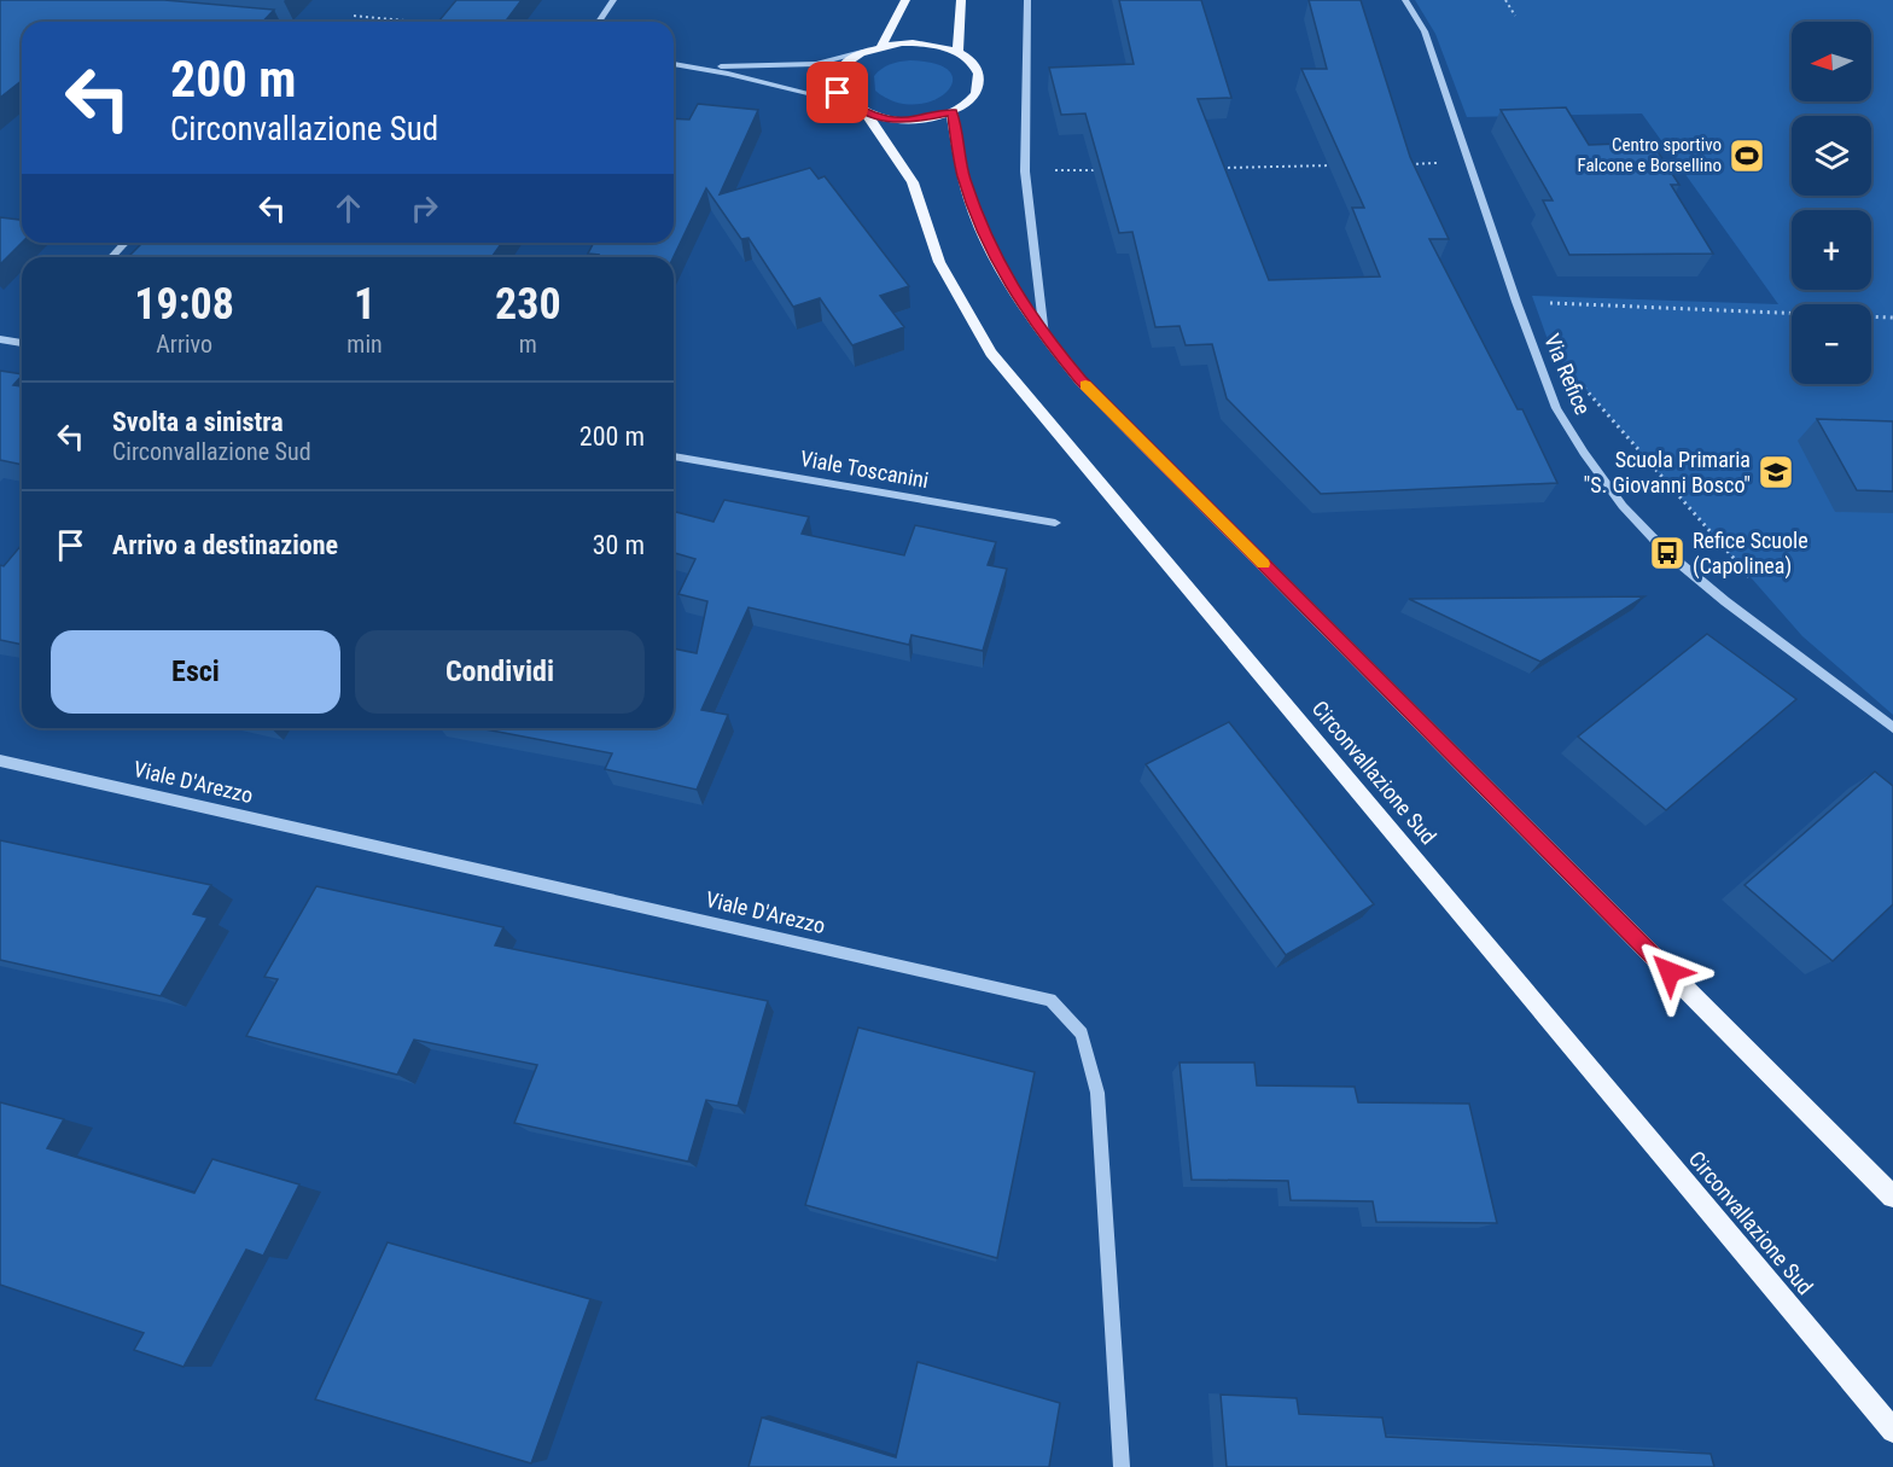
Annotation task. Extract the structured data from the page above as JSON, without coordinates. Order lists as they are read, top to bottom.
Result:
{
  "streets": {
    "main road": ["Circonvallazione Sud"],
    "street": ["Via Refice", "Viale Toscanini", "Viale D'Arezzo"]
  },
  "places": {
    "sports": ["Centro sportivo Falcone e Borsellino"],
    "school or university": ["Scuola Primaria \"S. Giovanni Bosco\""],
    "bus stop": ["Refice Scuole (Capolinea)"]
  },
  "north": "left",
  "page": {
    "map_buttons": ["+", "−"],
    "turn": ["200 m", "Circonvallazione Sud"],
    "eta": [
      "19:08",
      "Arrivo",
      "1",
      "min",
      "230",
      "m"
    ],
    "list": [
      {
        "name": "Svolta a sinistra",
        "note": "Circonvallazione Sud",
        "value": "200 m"
      },
      {
        "name": "Arrivo a destinazione",
        "value": "30 m"
      }
    ],
    "buttons": ["Esci", "Condividi"]
  }
}
